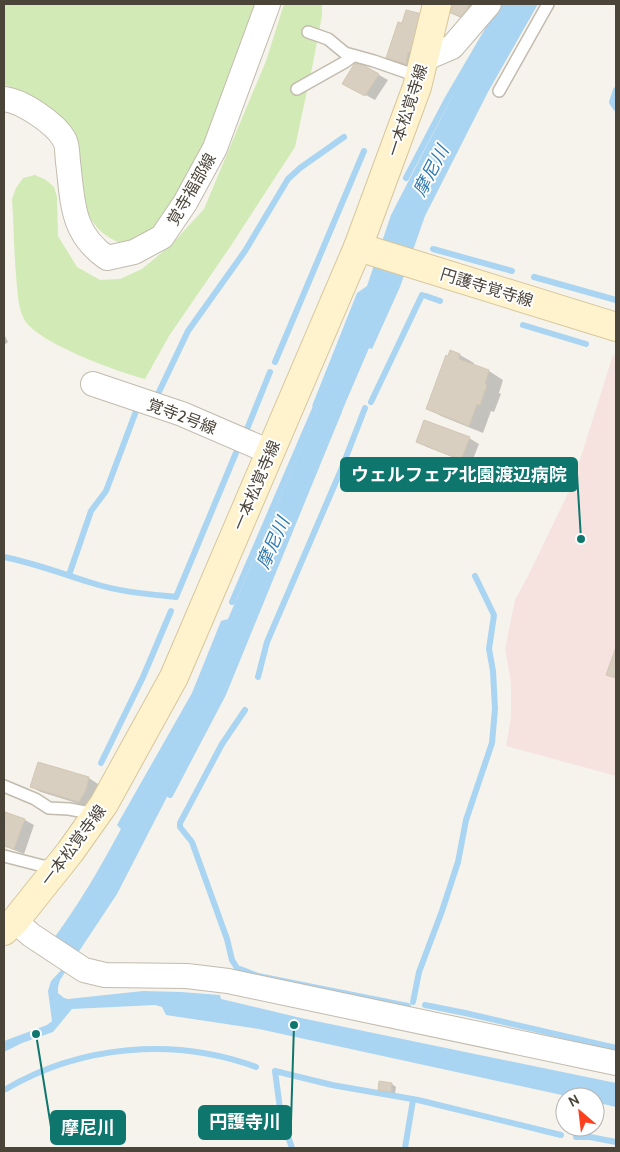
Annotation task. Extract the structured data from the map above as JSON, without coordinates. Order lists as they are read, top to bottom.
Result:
{
  "streets": {
    "main road": ["一本松覚寺線", "円護寺覚寺線"],
    "street": ["覚寺福部線", "覚寺2号線"]
  },
  "crossings": [
    ["一本松覚寺線", "円護寺覚寺線"],
    ["一本松覚寺線", "覚寺2号線"]
  ],
  "water": ["摩尼川"],
  "places": ["ウェルフェア北園渡辺病院", "円護寺川", "摩尼川"],
  "north": "top left"
}
